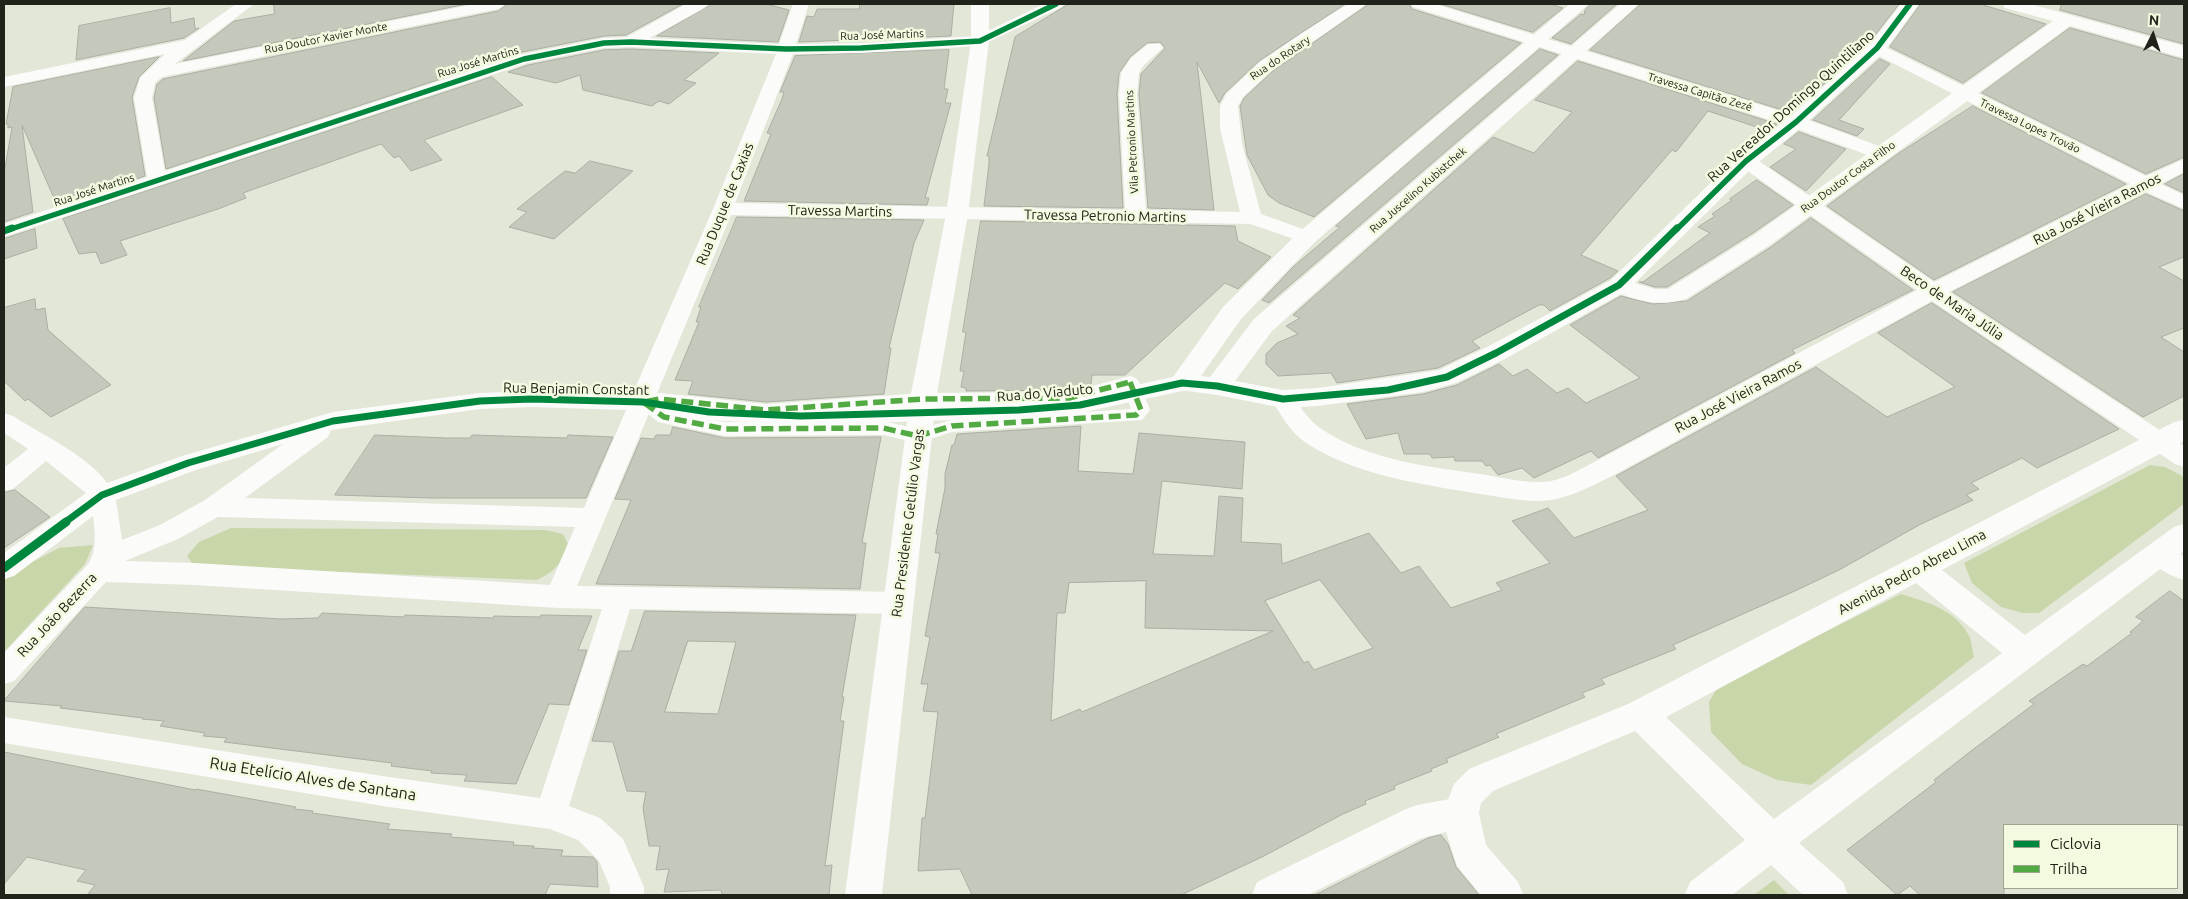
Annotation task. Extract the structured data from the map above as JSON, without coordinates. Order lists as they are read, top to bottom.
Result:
{
  "streets": {
    "street": [
      "Rua José Martins",
      "Rua Doutor Xavier Monte",
      "Rua do Rotary",
      "Travessa Capitão Zezé",
      "Rua Vereador Domingo Quintiliano",
      "Travessa Lopes Trovão",
      "Vila Petronio Martins",
      "Rua Doutor Costa Filho",
      "Rua Juscelino Kubistchek",
      "Rua Duque de Caxias",
      "Rua José Vieira Ramos",
      "Travessa Martins",
      "Travessa Petronio Martins",
      "Beco de Maria Júlia",
      "Rua Benjamin Constant",
      "Rua do Viaduto",
      "Rua Presidente Getúlio Vargas",
      "Avenida Pedro Abreu Lima",
      "Rua João Bezerra",
      "Rua Etelício Alves de Santana"
    ]
  },
  "crossings": [
    ["Rua José Martins", "Rua Duque de Caxias"],
    ["Rua José Martins", "Rua Presidente Getúlio Vargas"],
    ["Rua do Rotary", "Travessa Petronio Martins"],
    ["Travessa Capitão Zezé", "Rua Vereador Domingo Quintiliano"],
    ["Travessa Capitão Zezé", "Rua Doutor Costa Filho"],
    ["Travessa Capitão Zezé", "Rua Juscelino Kubistchek"],
    ["Rua Vereador Domingo Quintiliano", "Travessa Lopes Trovão"],
    ["Rua Vereador Domingo Quintiliano", "Rua Doutor Costa Filho"],
    ["Rua Vereador Domingo Quintiliano", "Rua Juscelino Kubistchek"],
    ["Rua Vereador Domingo Quintiliano", "Rua José Vieira Ramos"],
    ["Rua Vereador Domingo Quintiliano", "Beco de Maria Júlia"],
    ["Rua Vereador Domingo Quintiliano", "Rua do Viaduto"],
    ["Travessa Lopes Trovão", "Rua Doutor Costa Filho"],
    ["Travessa Lopes Trovão", "Rua José Vieira Ramos"],
    ["Vila Petronio Martins", "Travessa Petronio Martins"],
    ["Rua Doutor Costa Filho", "Beco de Maria Júlia"],
    ["Rua Duque de Caxias", "Travessa Martins"],
    ["Rua Duque de Caxias", "Rua Benjamin Constant"],
    ["Rua José Vieira Ramos", "Beco de Maria Júlia"],
    ["Travessa Martins", "Travessa Petronio Martins"],
    ["Travessa Martins", "Rua Presidente Getúlio Vargas"],
    ["Travessa Petronio Martins", "Rua Presidente Getúlio Vargas"],
    ["Beco de Maria Júlia", "Avenida Pedro Abreu Lima"],
    ["Rua Benjamin Constant", "Rua do Viaduto"],
    ["Rua Benjamin Constant", "Rua Presidente Getúlio Vargas"],
    ["Rua do Viaduto", "Rua Presidente Getúlio Vargas"]
  ],
  "legend": ["Ciclovia", "Trilha"],
  "north": "top"
}
